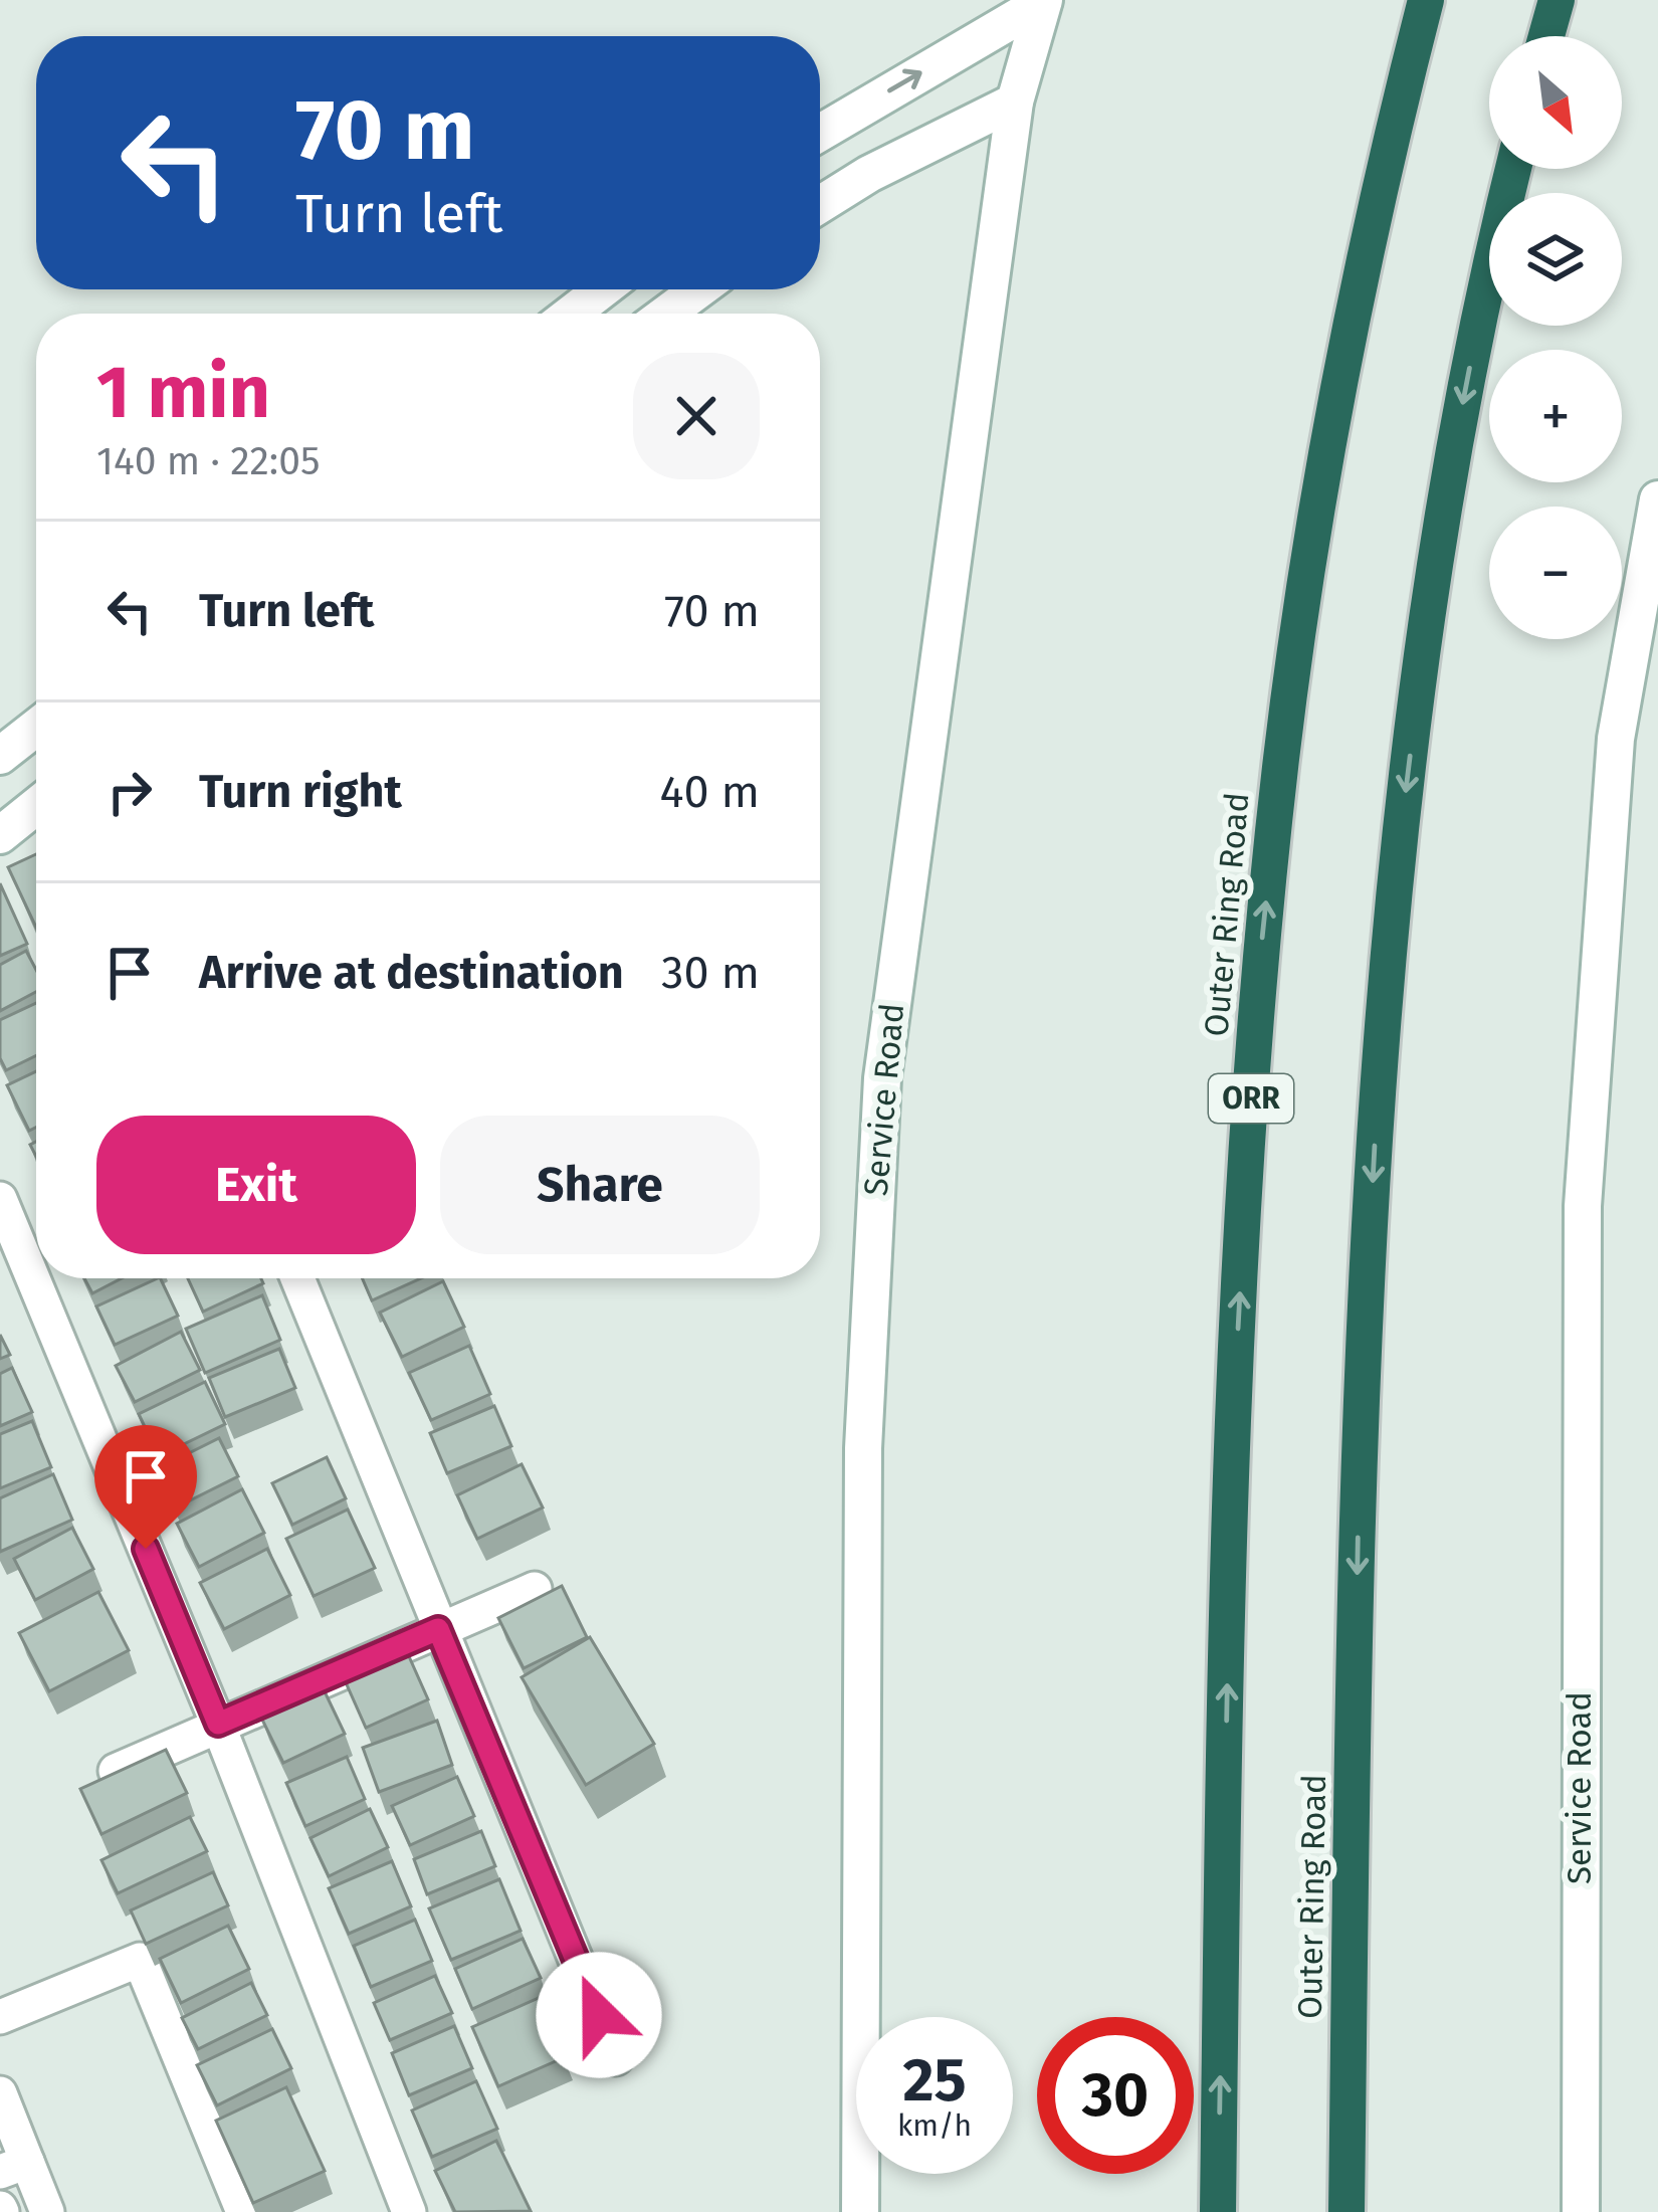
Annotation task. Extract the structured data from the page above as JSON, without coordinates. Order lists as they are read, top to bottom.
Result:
{
  "streets": {
    "highway": ["Outer Ring Road", "ORR"],
    "main road": ["Service Road"]
  },
  "north": "bottom right",
  "page": {
    "map_buttons": ["+", "−"],
    "turn": ["70 m", "Turn left"],
    "heading": ["1 min", "140 m · 22:05"],
    "list": [
      {
        "name": "Turn left",
        "value": "70 m"
      },
      {
        "name": "Turn right",
        "value": "40 m"
      },
      {
        "name": "Arrive at destination",
        "value": "30 m"
      }
    ],
    "buttons": ["Exit", "Share"],
    "speed": "25 km/h",
    "limit": "30"
  }
}
